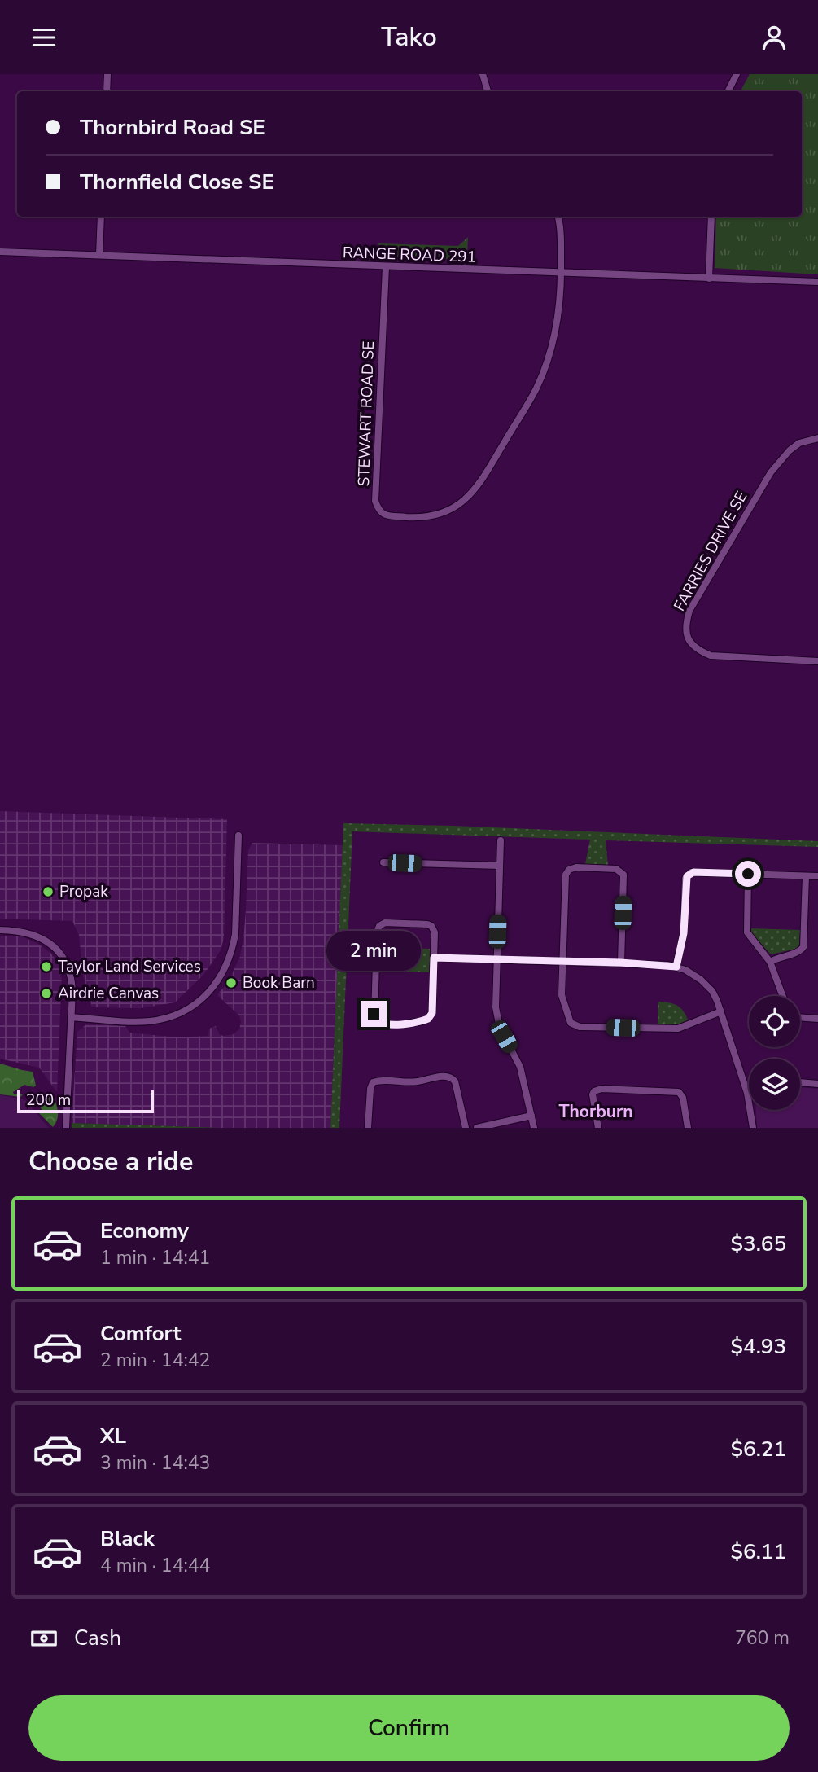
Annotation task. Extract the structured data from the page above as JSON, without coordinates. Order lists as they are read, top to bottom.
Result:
{
  "streets": {
    "street": ["RANGE ROAD 291", "STEWART ROAD SE", "FARRIES DRIVE SE"]
  },
  "crossings": [
    ["RANGE ROAD 291", "STEWART ROAD SE"]
  ],
  "districts": ["Thorburn"],
  "places": [
    "Propak",
    "Taylor Land Services",
    "Book Barn",
    "Airdrie Canvas"
  ],
  "scale_bar": "200 m",
  "page": {
    "header": "Tako",
    "banner": ["Thornbird Road SE", "Thornfield Close SE"],
    "bubble": "2 min",
    "scale": "200 m",
    "heading": "Choose a ride",
    "list": [
      {
        "name": "Economy",
        "note": "1 min · 14:41",
        "value": "$3.65"
      },
      {
        "name": "Comfort",
        "note": "2 min · 14:42",
        "value": "$4.93"
      },
      {
        "name": "XL",
        "note": "3 min · 14:43",
        "value": "$6.21"
      },
      {
        "name": "Black",
        "note": "4 min · 14:44",
        "value": "$6.11"
      }
    ],
    "pay": ["Cash", "760 m"],
    "buttons": "Confirm"
  }
}
